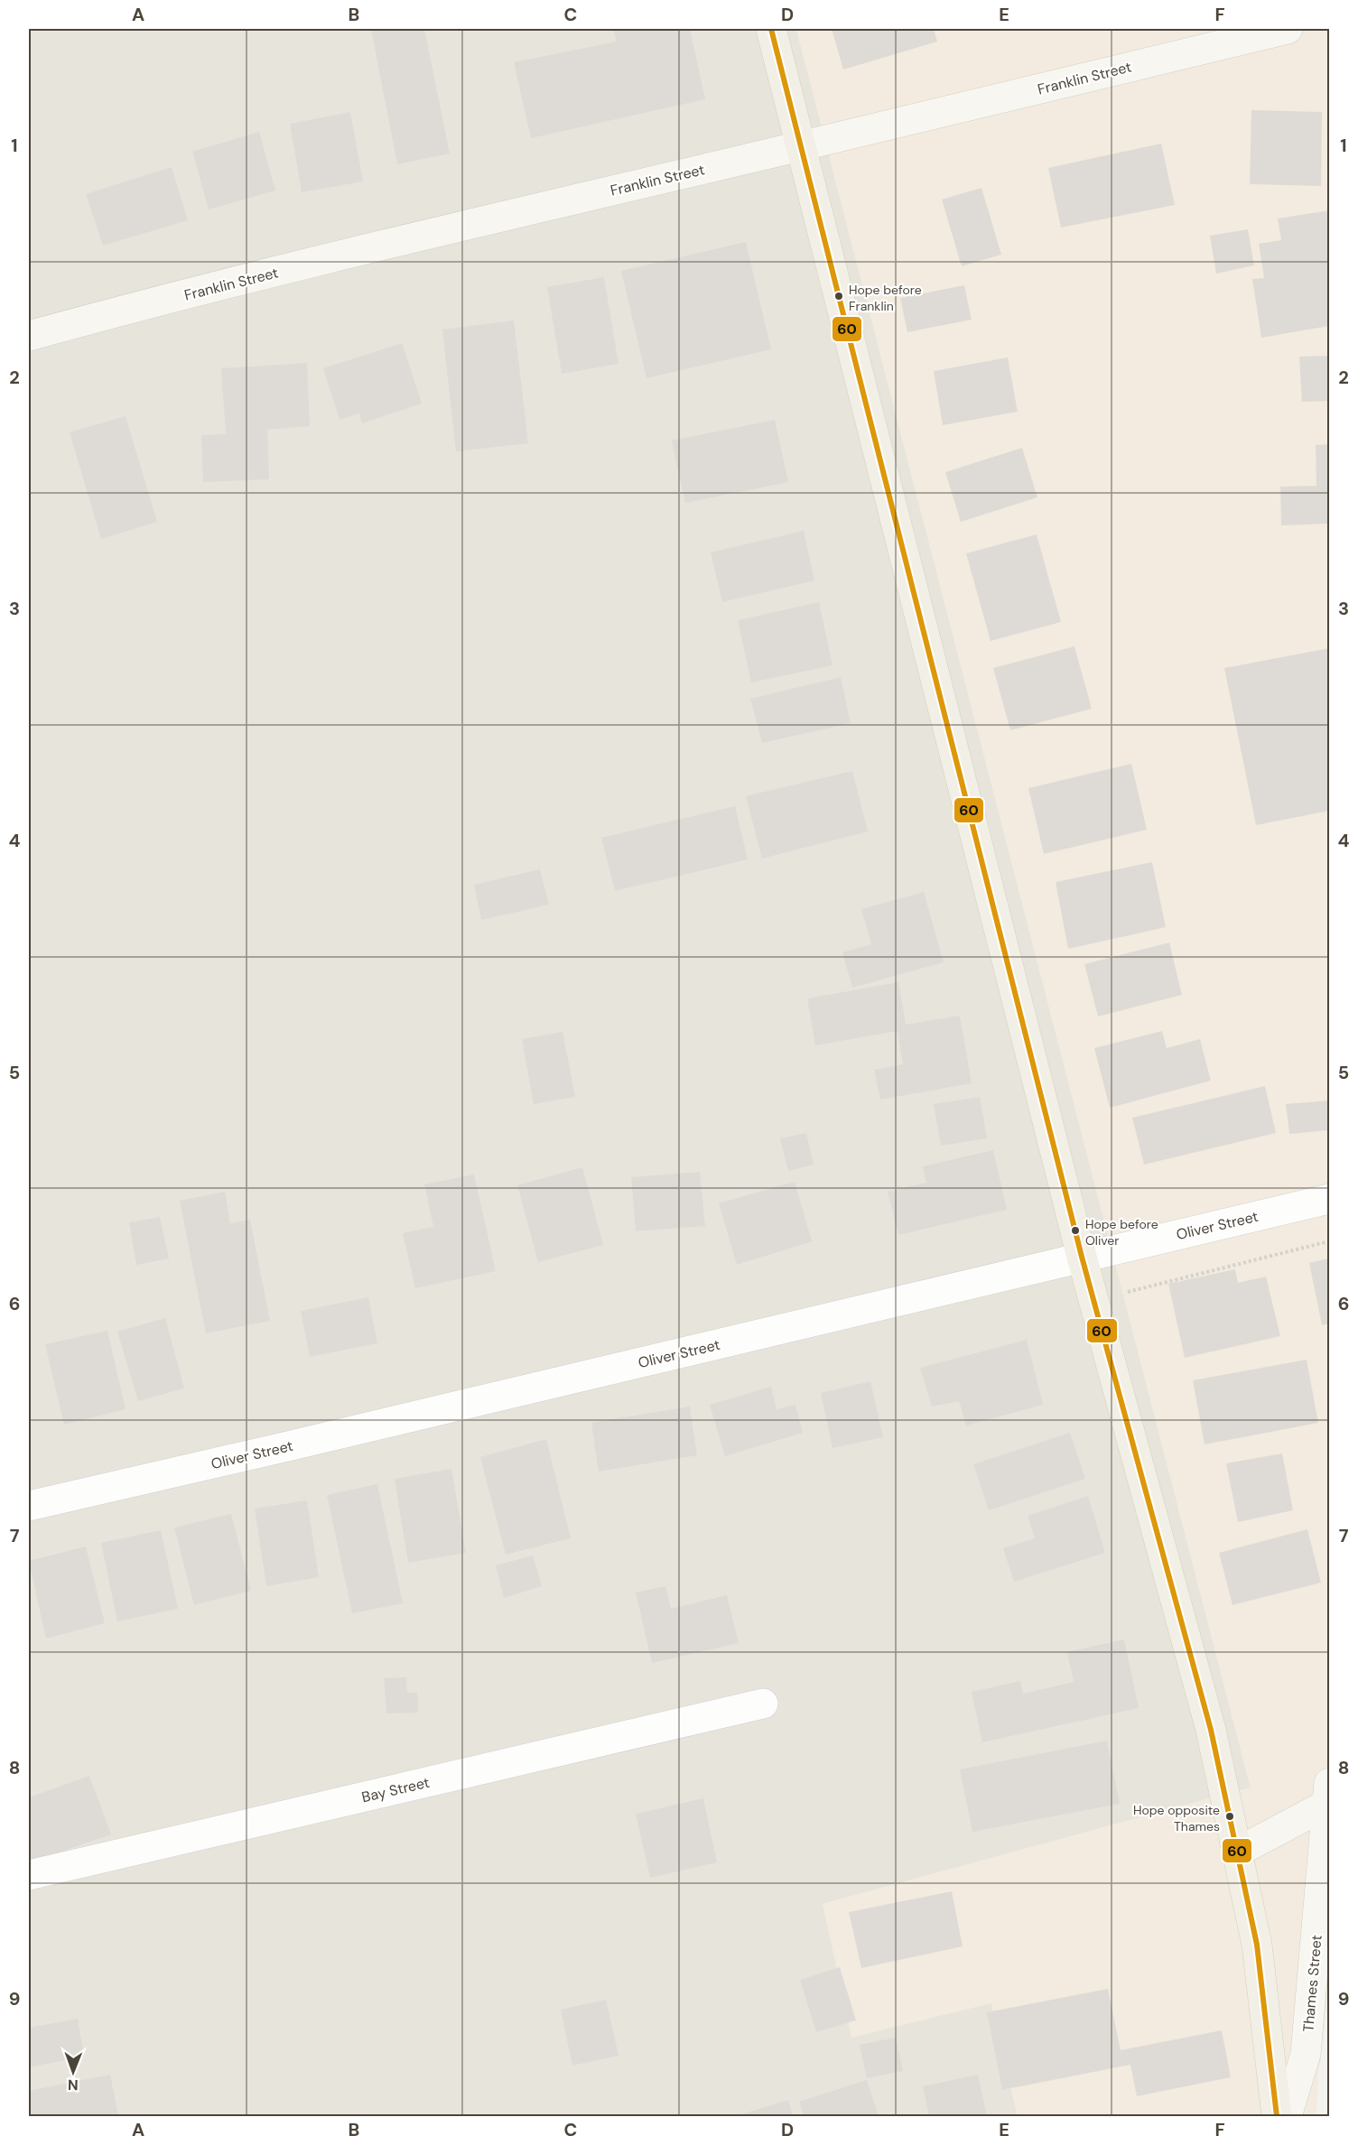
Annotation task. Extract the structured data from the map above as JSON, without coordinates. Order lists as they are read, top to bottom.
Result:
{
  "streets": {
    "street": [
      "Franklin Street",
      "Oliver Street",
      "Bay Street",
      "Thames Street"
    ]
  },
  "places": ["Hope before Franklin", "Hope before Oliver", "Hope opposite Thames"],
  "lines": ["transit line 60"],
  "north": "bottom",
  "grid": {
    "columns": [
      "A",
      "B",
      "C",
      "D",
      "E",
      "F"
    ],
    "rows": [
      "1",
      "2",
      "3",
      "4",
      "5",
      "6",
      "7",
      "8",
      "9"
    ]
  }
}
